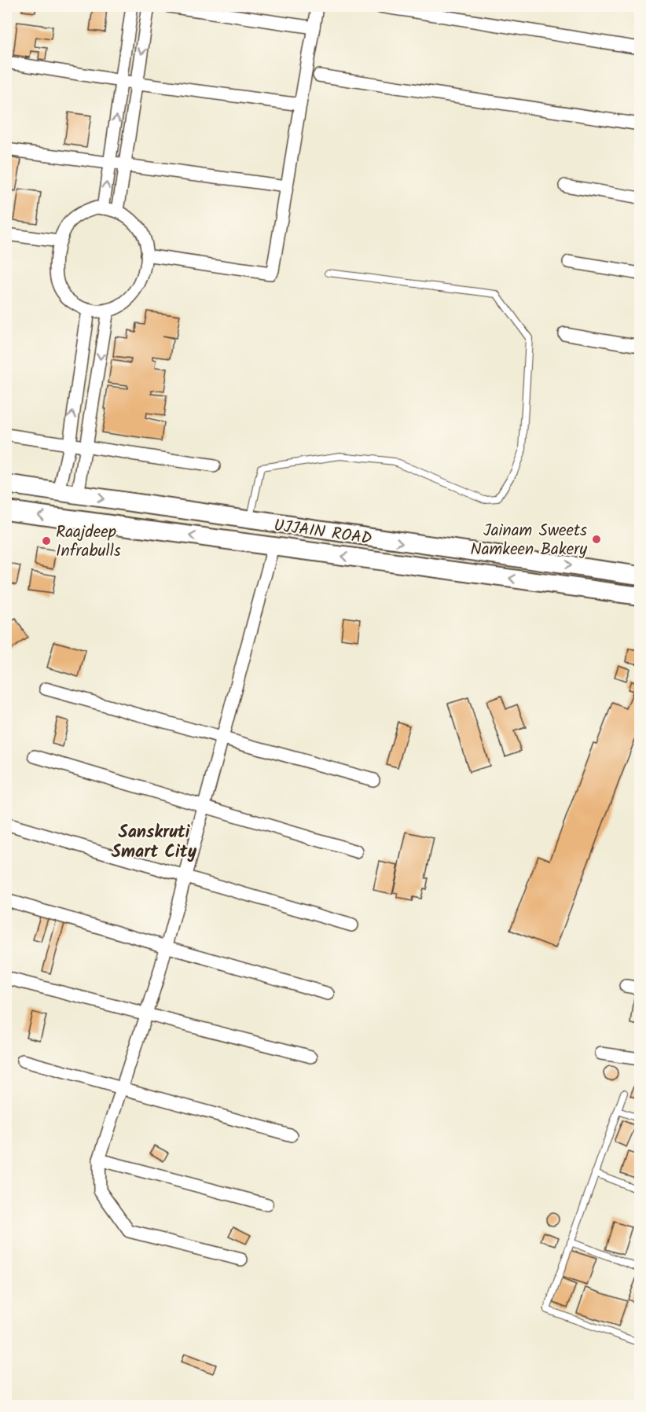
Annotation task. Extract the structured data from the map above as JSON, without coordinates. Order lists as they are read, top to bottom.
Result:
{
  "streets": {
    "main road": ["UJJAIN ROAD"]
  },
  "districts": ["Sanskruti Smart City"],
  "places": ["Jainam Sweets Namkeen Bakery", "Raajdeep Infrabulls"]
}
